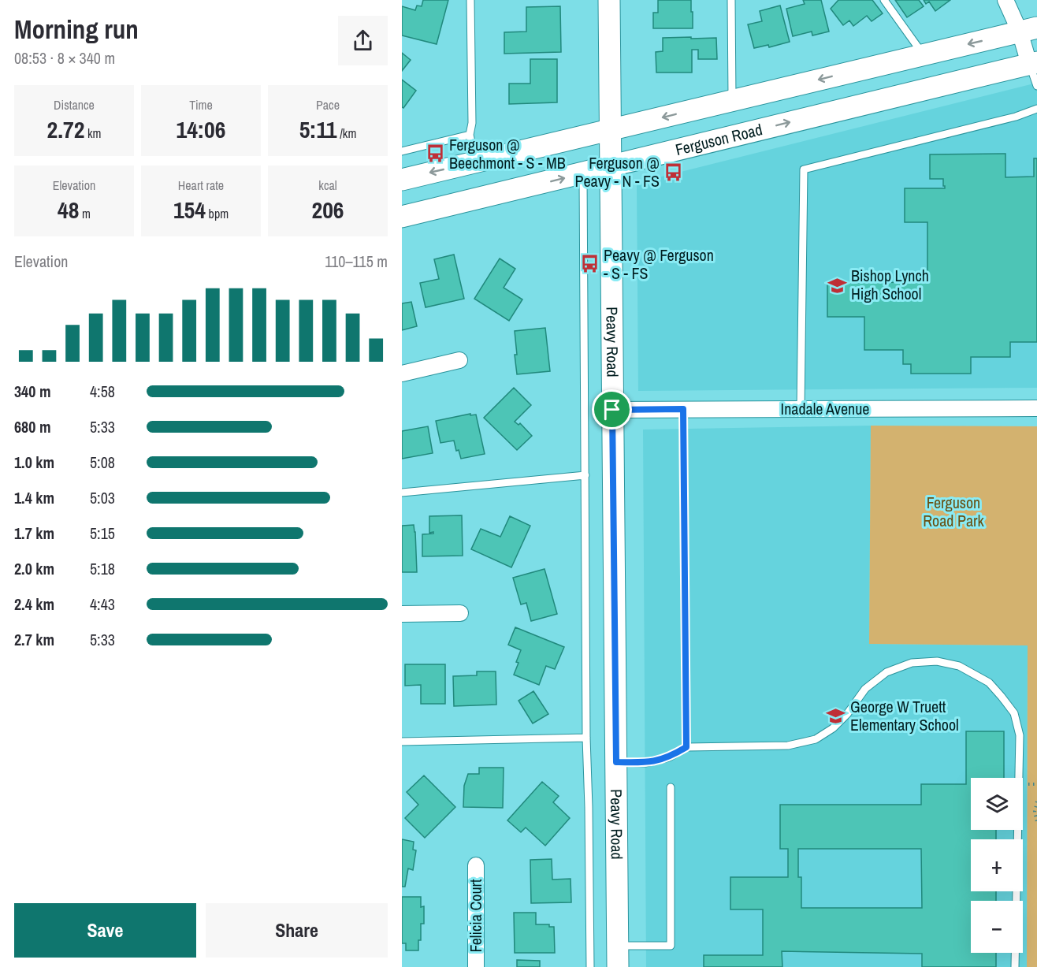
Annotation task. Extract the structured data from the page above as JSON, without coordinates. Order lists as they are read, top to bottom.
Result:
{
  "streets": {
    "main road": ["Ferguson Road", "Peavy Road"],
    "street": ["Inadale Avenue", "Felicia Court"]
  },
  "crossings": [
    ["Ferguson Road", "Peavy Road"],
    ["Peavy Road", "Inadale Avenue"]
  ],
  "parks": ["Ferguson Road Park"],
  "places": {
    "bus stop": ["Ferguson @ Beechmont - S - MB", "Ferguson @ Peavy - N - FS", "Peavy @ Ferguson - S - FS"],
    "school or university": ["Bishop Lynch High School", "George W Truett Elementary School"]
  },
  "page": {
    "heading": ["Morning run", "08:53 · 8 × 340 m"],
    "stats": [
      ["Distance", "2.72 km"],
      ["Time", "14:06"],
      ["Pace", "5:11 /km"],
      ["Elevation", "48 m"],
      ["Heart rate", "154 bpm"],
      ["kcal", "206"]
    ],
    "chart": ["Elevation", "110–115 m"],
    "list": [
      {
        "name": "340 m",
        "note": "4:58"
      },
      {
        "name": "680 m",
        "note": "5:33"
      },
      {
        "name": "1.0 km",
        "note": "5:08"
      },
      {
        "name": "1.4 km",
        "note": "5:03"
      },
      {
        "name": "1.7 km",
        "note": "5:15"
      },
      {
        "name": "2.0 km",
        "note": "5:18"
      },
      {
        "name": "2.4 km",
        "note": "4:43"
      },
      {
        "name": "2.7 km",
        "note": "5:33"
      }
    ],
    "map_buttons": ["+", "−"],
    "buttons": ["Save", "Share"]
  }
}
